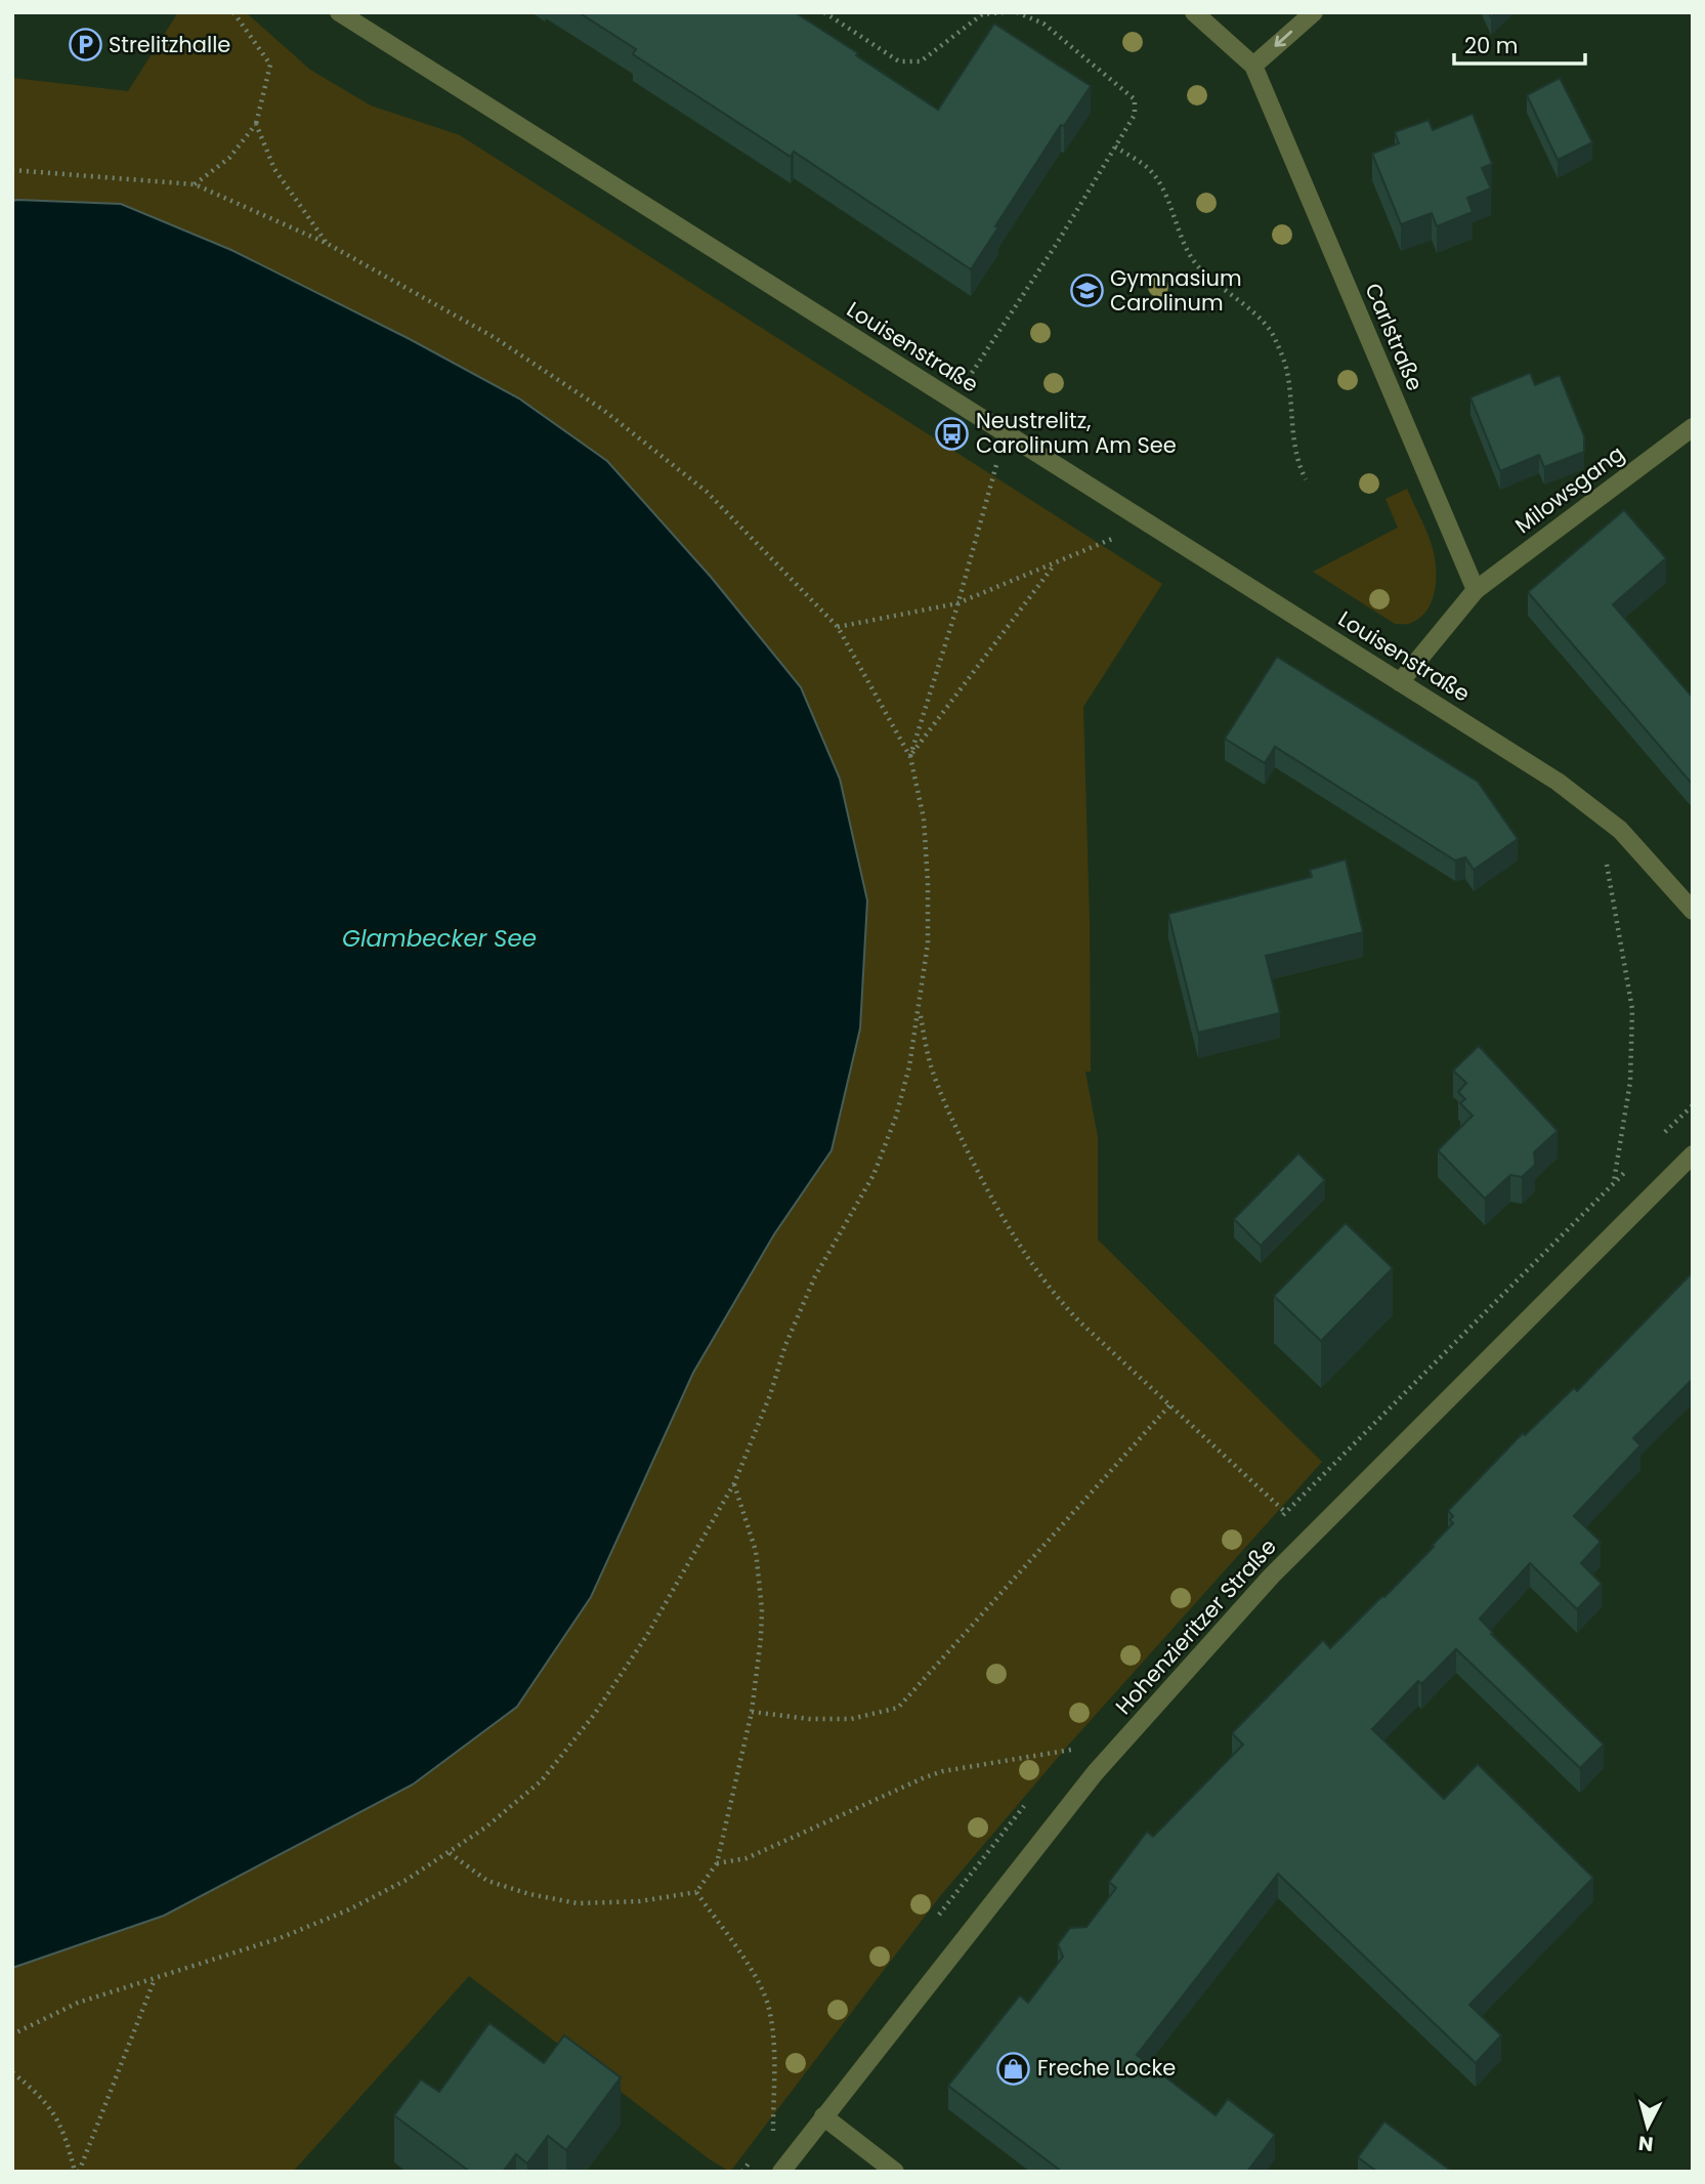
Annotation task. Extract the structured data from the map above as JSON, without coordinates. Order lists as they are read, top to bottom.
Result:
{
  "streets": {
    "street": [
      "Carlstraße",
      "Louisenstraße",
      "Milowsgang",
      "Hohenzieritzer Straße"
    ]
  },
  "crossings": [
    ["Carlstraße", "Milowsgang"]
  ],
  "water": ["Glambecker See"],
  "places": {
    "parking": ["Strelitzhalle"],
    "school or university": ["Gymnasium Carolinum"],
    "bus stop": ["Neustrelitz, Carolinum Am See"],
    "shop": ["Freche Locke"]
  },
  "scale_bar": "20 m",
  "north": "bottom"
}
